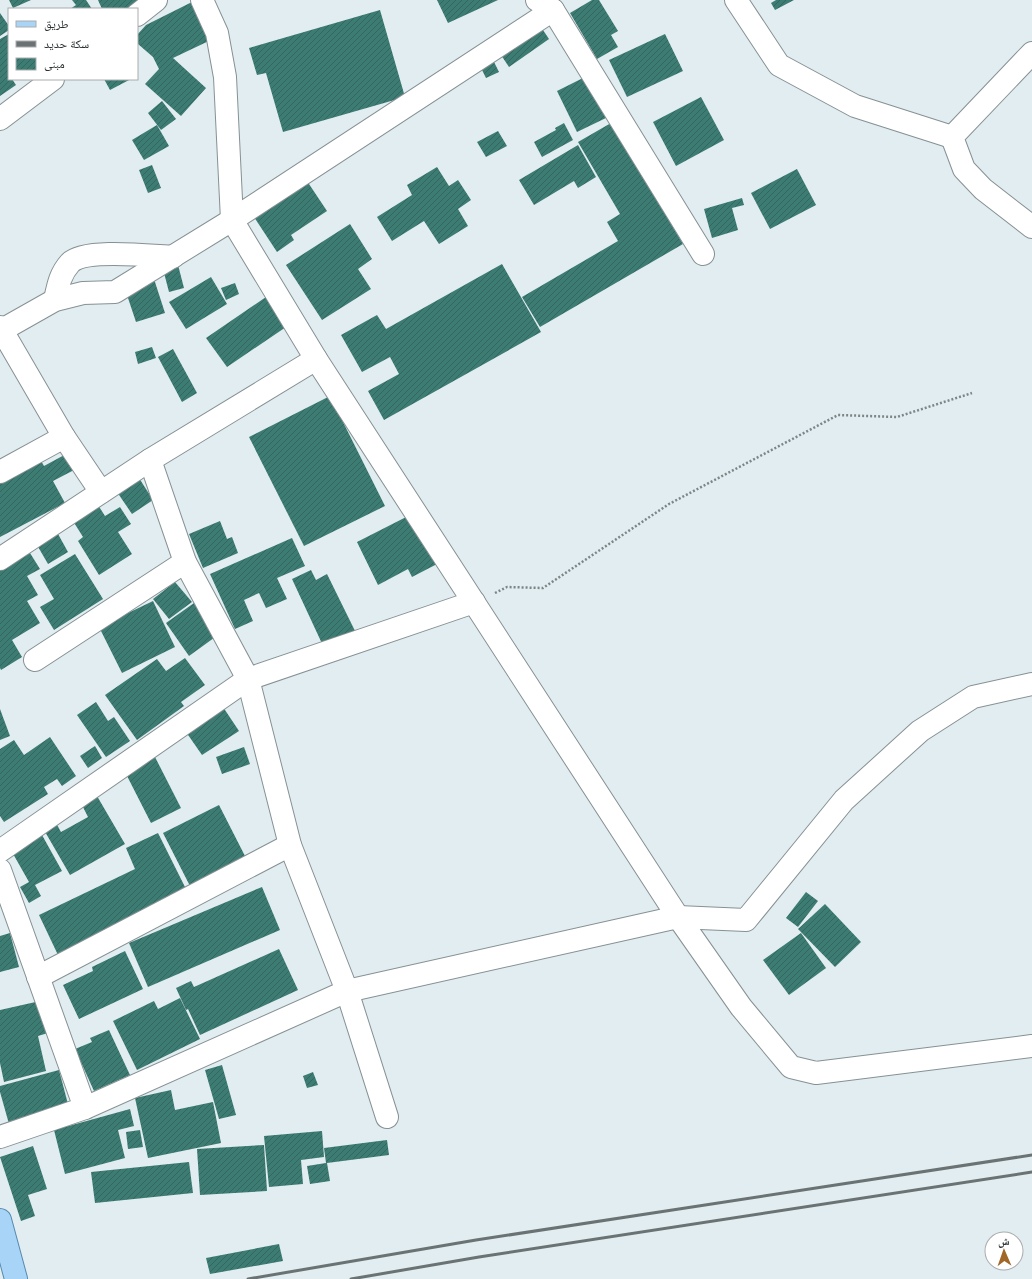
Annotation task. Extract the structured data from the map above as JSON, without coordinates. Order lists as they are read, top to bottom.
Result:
{
  "legend": ["طريق", "سكة حديد", "مبنى"],
  "north": "top"
}
